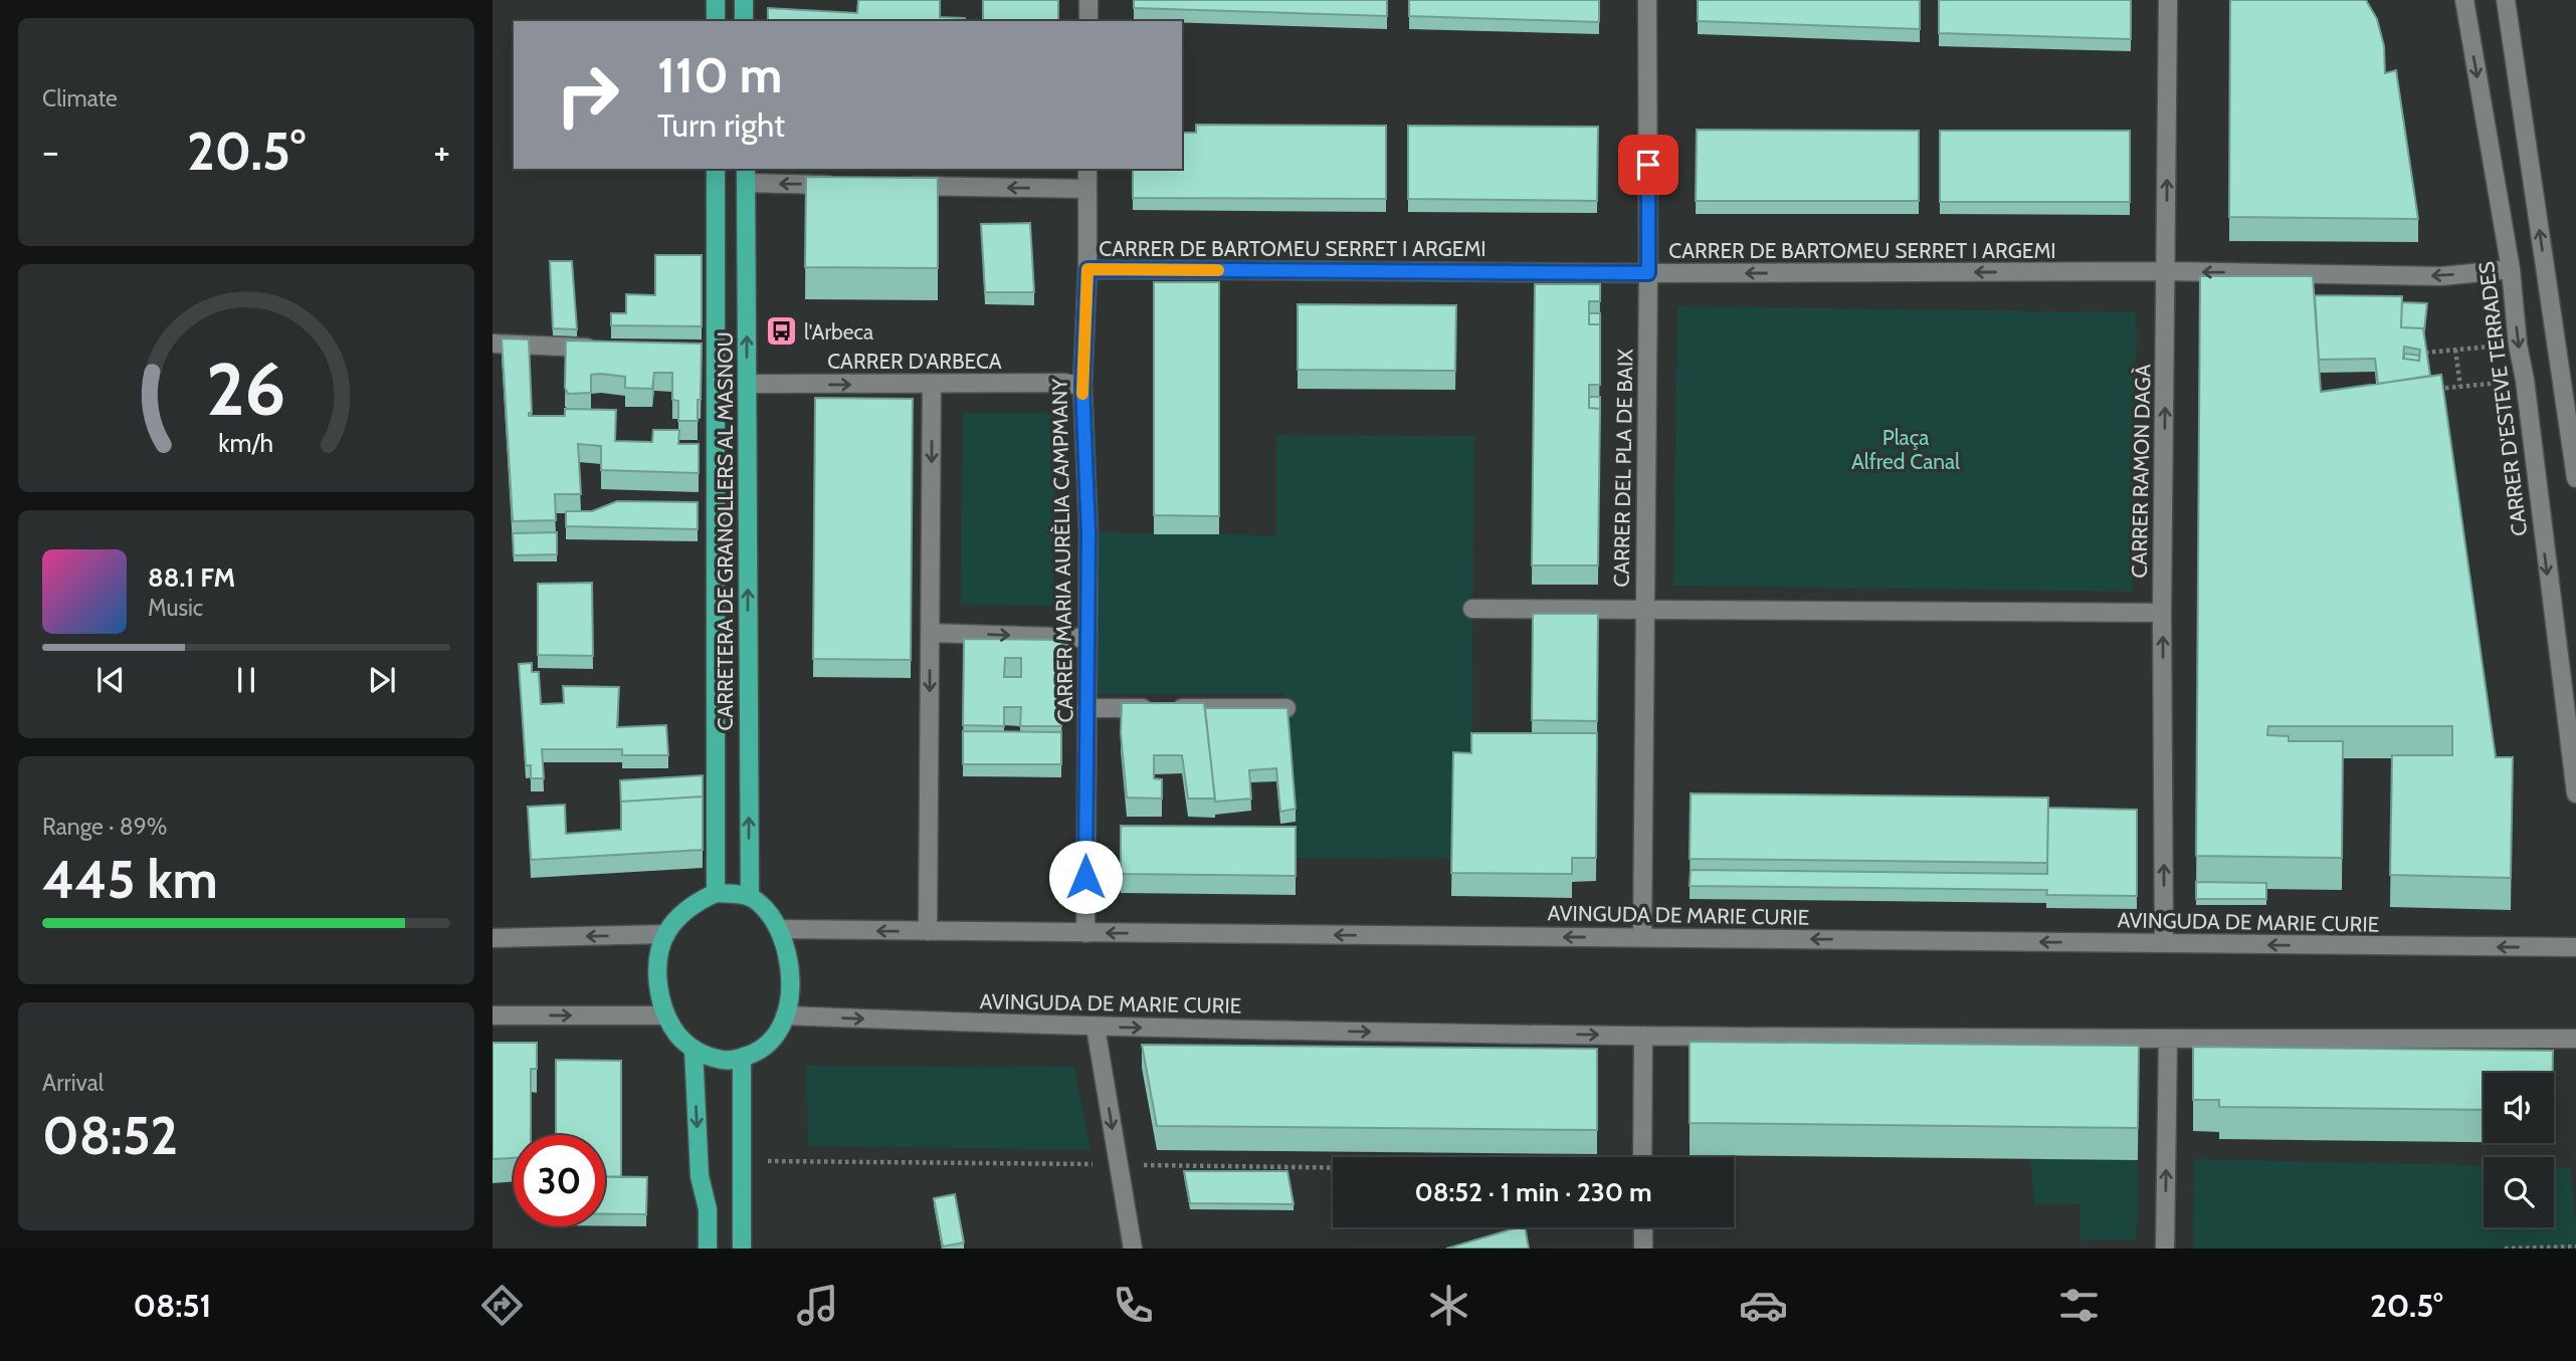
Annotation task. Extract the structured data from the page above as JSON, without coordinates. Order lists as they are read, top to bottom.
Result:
{
  "streets": {
    "main road": ["CARRETERA DE GRANOLLERS AL MASNOU"],
    "street": [
      "CARRER DE BARTOMEU SERRET I ARGEMI",
      "CARRER D'ARBECA",
      "CARRER D'ESTEVE TERRADES",
      "CARRER DEL PLA DE BAIX",
      "CARRER RAMON DAGÀ",
      "CARRER MARIA AURÈLIA CAMPMANY",
      "AVINGUDA DE MARIE CURIE"
    ]
  },
  "crossings": [
    ["CARRER DE BARTOMEU SERRET I ARGEMI", "CARRER D'ESTEVE TERRADES"],
    ["CARRER DE BARTOMEU SERRET I ARGEMI", "CARRER DEL PLA DE BAIX"],
    ["CARRER DE BARTOMEU SERRET I ARGEMI", "CARRER RAMON DAGÀ"],
    ["CARRER DE BARTOMEU SERRET I ARGEMI", "CARRER MARIA AURÈLIA CAMPMANY"],
    ["CARRER D'ARBECA", "CARRETERA DE GRANOLLERS AL MASNOU"],
    ["CARRER D'ARBECA", "CARRER MARIA AURÈLIA CAMPMANY"],
    ["CARRER DEL PLA DE BAIX", "AVINGUDA DE MARIE CURIE"],
    ["CARRER RAMON DAGÀ", "AVINGUDA DE MARIE CURIE"],
    ["CARRETERA DE GRANOLLERS AL MASNOU", "AVINGUDA DE MARIE CURIE"],
    ["CARRER MARIA AURÈLIA CAMPMANY", "AVINGUDA DE MARIE CURIE"]
  ],
  "one_way": ["CARRER DE BARTOMEU SERRET I ARGEMI", "CARRER D'ARBECA", "CARRER RAMON DAGÀ"],
  "parks": ["Plaça Alfred Canal"],
  "places": {
    "bus stop": ["l'Arbeca"]
  },
  "page": {
    "tile": [
      "Climate",
      ["Range · 89%", "445 km"],
      ["Arrival", "08:52"]
    ],
    "turn": ["110 m", "Turn right"],
    "heat": ["−", "20.5°", "+"],
    "song": ["88.1 FM", "Music"],
    "limit": "30",
    "trip": "08:52 · 1 min · 230 m",
    "tabs": ["08:51", "20.5°"],
    "gauge": ["26", "km/h"]
  }
}
